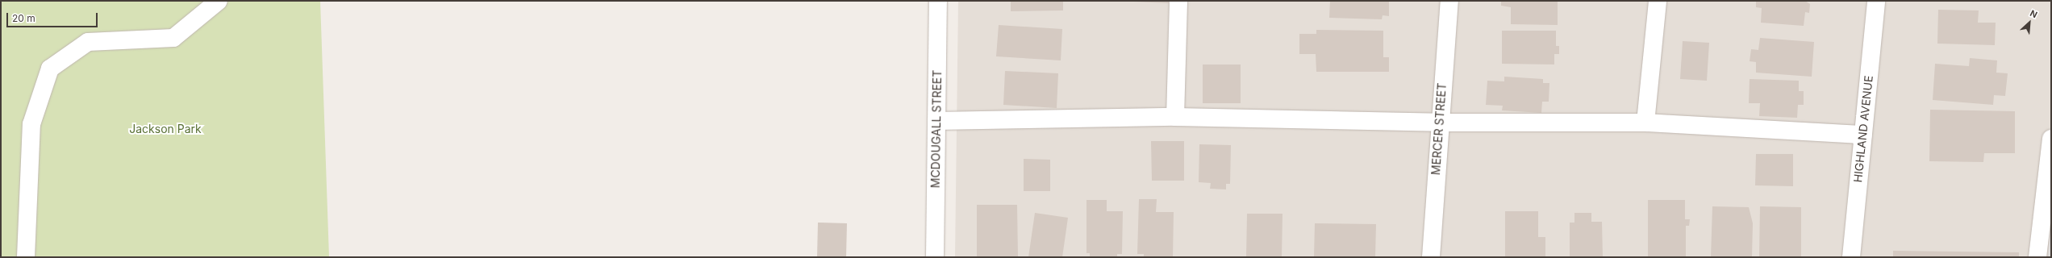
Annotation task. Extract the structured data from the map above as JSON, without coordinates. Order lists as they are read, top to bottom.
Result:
{
  "streets": {
    "street": ["MCDOUGALL STREET", "MERCER STREET", "HIGHLAND AVENUE"]
  },
  "parks": ["Jackson Park"],
  "scale_bar": "20 m",
  "north": "top right"
}
